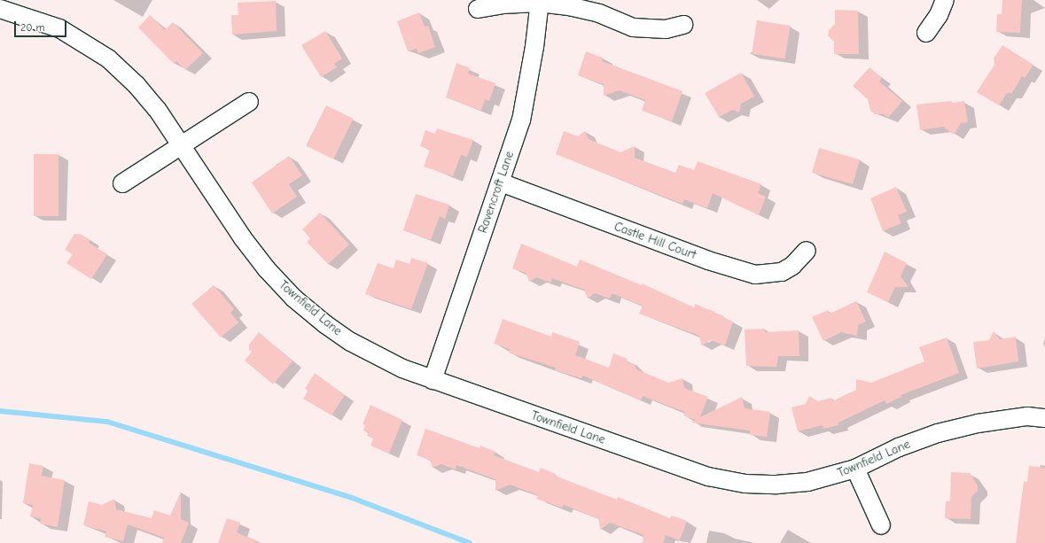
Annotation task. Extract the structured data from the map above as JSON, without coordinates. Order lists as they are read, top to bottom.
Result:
{
  "streets": {
    "street": ["Ravencroft Lane", "Castle Hill Court", "Townfield Lane"]
  },
  "crossings": [
    ["Ravencroft Lane", "Castle Hill Court"],
    ["Ravencroft Lane", "Townfield Lane"]
  ],
  "scale_bar": "20 m"
}
